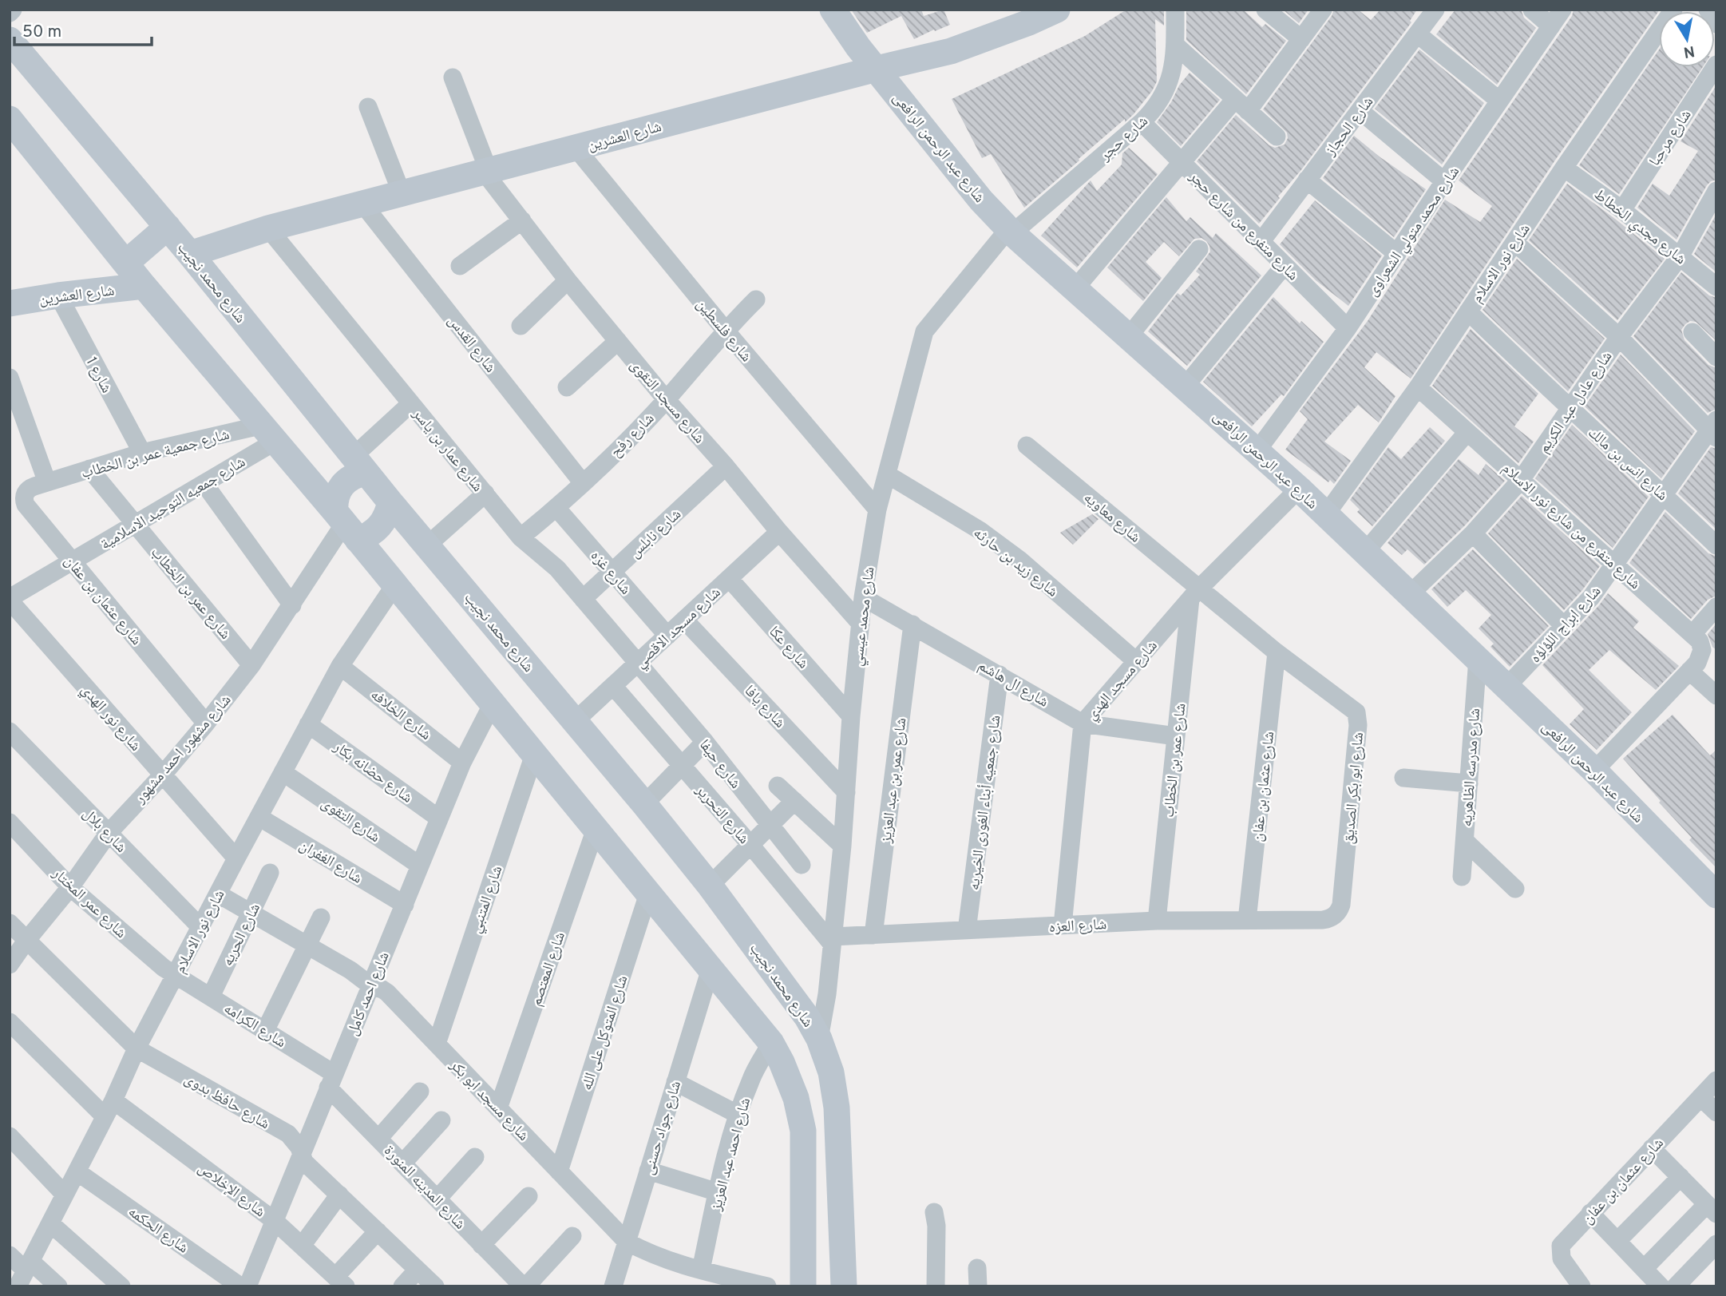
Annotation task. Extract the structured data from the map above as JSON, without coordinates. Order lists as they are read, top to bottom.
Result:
{
  "streets": {
    "main road": ["شارع العشرين", "شارع عبد الرحمن الرافعى", "شارع محمد نجيب"],
    "street": [
      "شارع الحجاز",
      "شارع حجر",
      "شارع مرحبا",
      "شارع متفرع من شارع حجر",
      "شارع مجدي الخطاط",
      "شارع محمد متولي الشعراوى",
      "شارع نور الاسلام",
      "شارع فلسطين",
      "شارع القدس",
      "شارع 1",
      "شارع مسجد التقوى",
      "شارع عادل عبد الكريم",
      "شارع رفح",
      "شارع عمار بن ياسر",
      "شارع جمعية عمر بن الخطاب",
      "شارع انس بن مالك",
      "شارع جمعيه التوحيد الاسلامية",
      "شارع معاويه",
      "شارع متفرع من شارع نور الاسلام",
      "شارع نابلس",
      "شارع زيد بن حارثه",
      "شارع غزه",
      "شارع عمر بن الخطاب",
      "شارع عثمان بن عفان",
      "شارع محمد عيسي",
      "شارع ابراج اللؤلؤه",
      "شارع مسجد الاقصي",
      "شارع عكا",
      "شارع مسجد الهدي",
      "شارع ال هاشم",
      "شارع يافا",
      "شارع الخلافه",
      "شارع نور الهدي",
      "شارع مشهور احمد مشهور",
      "شارع حيفا",
      "شارع مدرسه الظاهريه",
      "شارع حضانه بكار",
      "شارع عمر بن عبد العزيز",
      "شارع ابو بكر الصديق",
      "شارع جمعيه أبناء الغورى الخيريه",
      "شارع التحرير",
      "شارع التقوى",
      "شارع بلال",
      "شارع الغفران",
      "شارع المتنبي",
      "شارع عمر المختار",
      "شارع العزه",
      "شارع الحريه",
      "شارع المعتصم",
      "شارع احمد كامل",
      "شارع الكرامه",
      "شارع المتوكل على الله",
      "شارع مسجد ابو بكر",
      "شارع حافظ بدوى",
      "شارع جواد حسنى",
      "شارع احمد عبد العزيز",
      "شارع المدينه المنورة",
      "شارع الإخلاص",
      "شارع الحكمه"
    ]
  },
  "crossings": [
    ["شارع الحجاز", "شارع متفرع من شارع حجر"],
    ["شارع العشرين", "شارع عبد الرحمن الرافعى"],
    ["شارع العشرين", "شارع محمد نجيب"],
    ["شارع العشرين", "شارع فلسطين"],
    ["شارع العشرين", "شارع القدس"],
    ["شارع العشرين", "شارع 1"],
    ["شارع العشرين", "شارع مسجد التقوى"],
    ["شارع العشرين", "شارع عمار بن ياسر"],
    ["شارع حجر", "شارع عبد الرحمن الرافعى"],
    ["شارع حجر", "شارع متفرع من شارع حجر"],
    ["شارع حجر", "شارع محمد عيسي"],
    ["شارع مرحبا", "شارع مجدي الخطاط"],
    ["شارع عبد الرحمن الرافعى", "شارع محمد متولي الشعراوى"],
    ["شارع عبد الرحمن الرافعى", "شارع نور الاسلام"],
    ["شارع عبد الرحمن الرافعى", "شارع عادل عبد الكريم"],
    ["شارع عبد الرحمن الرافعى", "شارع محمد عيسي"],
    ["شارع عبد الرحمن الرافعى", "شارع ابراج اللؤلؤه"],
    ["شارع عبد الرحمن الرافعى", "شارع مسجد الهدي"],
    ["شارع عبد الرحمن الرافعى", "شارع مدرسه الظاهريه"],
    ["شارع متفرع من شارع حجر", "شارع محمد متولي الشعراوى"],
    ["شارع مجدي الخطاط", "شارع نور الاسلام"],
    ["شارع مجدي الخطاط", "شارع عادل عبد الكريم"],
    ["شارع نور الاسلام", "شارع انس بن مالك"],
    ["شارع نور الاسلام", "شارع متفرع من شارع نور الاسلام"],
    ["شارع نور الاسلام", "شارع الخلافه"],
    ["شارع نور الاسلام", "شارع نور الهدي"],
    ["شارع نور الاسلام", "شارع حضانه بكار"],
    ["شارع نور الاسلام", "شارع التقوى"],
    ["شارع نور الاسلام", "شارع بلال"],
    ["شارع نور الاسلام", "شارع الغفران"],
    ["شارع نور الاسلام", "شارع عمر المختار"],
    ["شارع نور الاسلام", "شارع الكرامه"],
    ["شارع نور الاسلام", "شارع مسجد ابو بكر"],
    ["شارع نور الاسلام", "شارع حافظ بدوى"],
    ["شارع نور الاسلام", "شارع الإخلاص"],
    ["شارع نور الاسلام", "شارع الحكمه"],
    ["شارع محمد نجيب", "شارع محمد عيسي"],
    ["شارع محمد نجيب", "شارع مسجد الاقصي"],
    ["شارع فلسطين", "شارع رفح"],
    ["شارع فلسطين", "شارع محمد عيسي"],
    ["شارع القدس", "شارع رفح"],
    ["شارع 1", "شارع جمعية عمر بن الخطاب"],
    ["شارع مسجد التقوى", "شارع رفح"],
    ["شارع مسجد التقوى", "شارع نابلس"],
    ["شارع مسجد التقوى", "شارع محمد عيسي"],
    ["شارع مسجد التقوى", "شارع مسجد الاقصي"],
    ["شارع عادل عبد الكريم", "شارع انس بن مالك"],
    ["شارع عادل عبد الكريم", "شارع متفرع من شارع نور الاسلام"],
    ["شارع رفح", "شارع عمار بن ياسر"],
    ["شارع رفح", "شارع غزه"],
    ["شارع عمار بن ياسر", "شارع نابلس"],
    ["شارع عمار بن ياسر", "شارع مسجد الاقصي"],
    ["شارع عمار بن ياسر", "شارع حيفا"],
    ["شارع جمعية عمر بن الخطاب", "شارع جمعيه التوحيد الاسلامية"],
    ["شارع جمعية عمر بن الخطاب", "شارع عمر بن الخطاب"],
    ["شارع جمعية عمر بن الخطاب", "شارع عثمان بن عفان"],
    ["شارع انس بن مالك", "شارع ابراج اللؤلؤه"],
    ["شارع جمعيه التوحيد الاسلامية", "شارع عمر بن الخطاب"],
    ["شارع جمعيه التوحيد الاسلامية", "شارع عثمان بن عفان"],
    ["شارع جمعيه التوحيد الاسلامية", "شارع نور الهدي"],
    ["شارع معاويه", "شارع عمر بن الخطاب"],
    ["شارع معاويه", "شارع مسجد الهدي"],
    ["شارع معاويه", "شارع ابو بكر الصديق"],
    ["شارع متفرع من شارع نور الاسلام", "شارع ابراج اللؤلؤه"],
    ["شارع نابلس", "شارع غزه"],
    ["شارع زيد بن حارثه", "شارع محمد عيسي"],
    ["شارع زيد بن حارثه", "شارع مسجد الهدي"],
    ["شارع غزه", "شارع مسجد الاقصي"],
    ["شارع عمر بن الخطاب", "شارع مسجد الهدي"],
    ["شارع عمر بن الخطاب", "شارع ال هاشم"],
    ["شارع عمر بن الخطاب", "شارع مشهور احمد مشهور"],
    ["شارع عمر بن الخطاب", "شارع ابو بكر الصديق"],
    ["شارع عمر بن الخطاب", "شارع العزه"],
    ["شارع عثمان بن عفان", "شارع مشهور احمد مشهور"],
    ["شارع عثمان بن عفان", "شارع ابو بكر الصديق"],
    ["شارع عثمان بن عفان", "شارع العزه"],
    ["شارع محمد عيسي", "شارع عكا"],
    ["شارع محمد عيسي", "شارع ال هاشم"],
    ["شارع محمد عيسي", "شارع يافا"],
    ["شارع محمد عيسي", "شارع التحرير"],
    ["شارع محمد عيسي", "شارع العزه"],
    ["شارع مسجد الاقصي", "شارع عكا"],
    ["شارع مسجد الاقصي", "شارع يافا"],
    ["شارع مسجد الاقصي", "شارع حيفا"],
    ["شارع مسجد الاقصي", "شارع التحرير"],
    ["شارع مسجد الهدي", "شارع ال هاشم"],
    ["شارع مسجد الهدي", "شارع ابو بكر الصديق"],
    ["شارع مسجد الهدي", "شارع العزه"],
    ["شارع ال هاشم", "شارع عمر بن عبد العزيز"],
    ["شارع ال هاشم", "شارع جمعيه أبناء الغورى الخيريه"],
    ["شارع الخلافه", "شارع احمد كامل"],
    ["شارع نور الهدي", "شارع مشهور احمد مشهور"],
    ["شارع مشهور احمد مشهور", "شارع بلال"],
    ["شارع مشهور احمد مشهور", "شارع عمر المختار"],
    ["شارع مشهور احمد مشهور", "شارع حافظ بدوى"],
    ["شارع حضانه بكار", "شارع احمد كامل"],
    ["شارع عمر بن عبد العزيز", "شارع العزه"],
    ["شارع ابو بكر الصديق", "شارع العزه"],
    ["شارع جمعيه أبناء الغورى الخيريه", "شارع العزه"],
    ["شارع التحرير", "شارع العزه"],
    ["شارع التقوى", "شارع احمد كامل"],
    ["شارع الغفران", "شارع احمد كامل"],
    ["شارع المتنبي", "شارع مسجد ابو بكر"],
    ["شارع عمر المختار", "شارع الكرامه"],
    ["شارع الحريه", "شارع الكرامه"],
    ["شارع الحريه", "شارع مسجد ابو بكر"],
    ["شارع المعتصم", "شارع مسجد ابو بكر"],
    ["شارع احمد كامل", "شارع الكرامه"],
    ["شارع احمد كامل", "شارع مسجد ابو بكر"],
    ["شارع احمد كامل", "شارع حافظ بدوى"],
    ["شارع احمد كامل", "شارع المدينه المنورة"],
    ["شارع احمد كامل", "شارع الإخلاص"],
    ["شارع الكرامه", "شارع المدينه المنورة"],
    ["شارع المتوكل على الله", "شارع مسجد ابو بكر"],
    ["شارع مسجد ابو بكر", "شارع جواد حسنى"],
    ["شارع مسجد ابو بكر", "شارع احمد عبد العزيز"]
  ],
  "scale_bar": "50 m",
  "north": "bottom"
}
